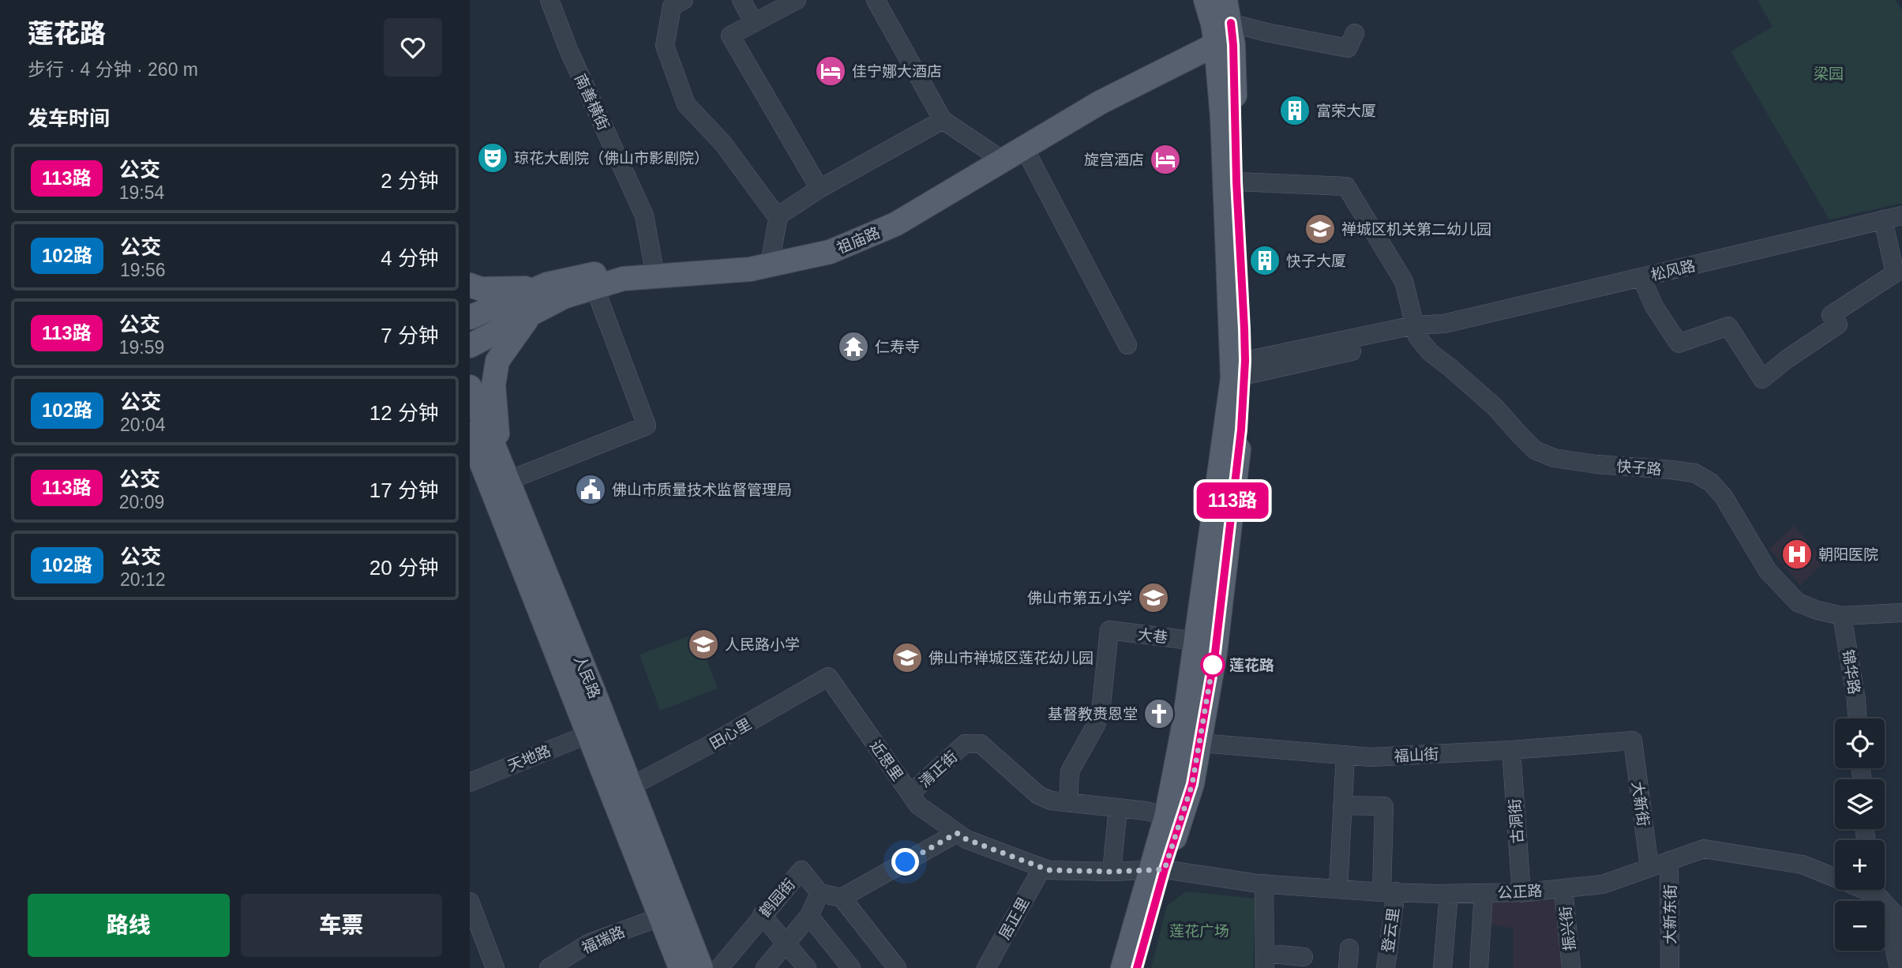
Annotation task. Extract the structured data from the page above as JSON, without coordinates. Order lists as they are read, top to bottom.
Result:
{
  "streets": {
    "main road": ["祖庙路", "人民路"],
    "street": [
      "南善横街",
      "松风路",
      "快子路",
      "大巷",
      "锦华路",
      "田心里",
      "福山街",
      "天地路",
      "近思里",
      "清正街",
      "大新街",
      "古洞街",
      "公正路",
      "鹤园街",
      "大新东街",
      "居正里",
      "振兴街",
      "登云里",
      "福瑞路"
    ]
  },
  "crossings": [
    ["南善横街", "祖庙路"],
    ["松风路", "快子路"],
    ["快子路", "锦华路"],
    ["大巷", "清正街"],
    ["人民路", "田心里"],
    ["人民路", "天地路"],
    ["人民路", "福瑞路"],
    ["田心里", "近思里"],
    ["福山街", "大新街"],
    ["福山街", "古洞街"],
    ["近思里", "清正街"],
    ["大新街", "公正路"],
    ["古洞街", "公正路"],
    ["公正路", "大新东街"],
    ["公正路", "振兴街"],
    ["公正路", "登云里"]
  ],
  "parks": ["梁园", "莲花广场"],
  "places": {
    "hotel": ["佳宁娜大酒店", "旋宫酒店"],
    "building": ["富荣大厦", "快子大厦"],
    "theatre": ["琼花大剧院（佛山市影剧院）"],
    "school or university": [
      "禅城区机关第二幼儿园",
      "佛山市第五小学",
      "人民路小学",
      "佛山市禅城区莲花幼儿园"
    ],
    "temple": ["仁寿寺"],
    "public building": ["佛山市质量技术监督管理局"],
    "hospital": ["朝阳医院"],
    "other": ["莲花路"],
    "church": ["基督教赉恩堂"]
  },
  "lines": ["bus line 113路"],
  "page": {
    "heading": [
      ["莲花路", "步行 · 4 分钟 · 260 m"],
      "发车时间"
    ],
    "on_map": "113路",
    "list": [
      {
        "mark": "113路",
        "name": "公交",
        "note": "19:54",
        "value": "2 分钟"
      },
      {
        "mark": "102路",
        "name": "公交",
        "note": "19:56",
        "value": "4 分钟"
      },
      {
        "mark": "113路",
        "name": "公交",
        "note": "19:59",
        "value": "7 分钟"
      },
      {
        "mark": "102路",
        "name": "公交",
        "note": "20:04",
        "value": "12 分钟"
      },
      {
        "mark": "113路",
        "name": "公交",
        "note": "20:09",
        "value": "17 分钟"
      },
      {
        "mark": "102路",
        "name": "公交",
        "note": "20:12",
        "value": "20 分钟"
      }
    ],
    "map_buttons": ["+", "−"],
    "buttons": ["路线", "车票"]
  }
}
